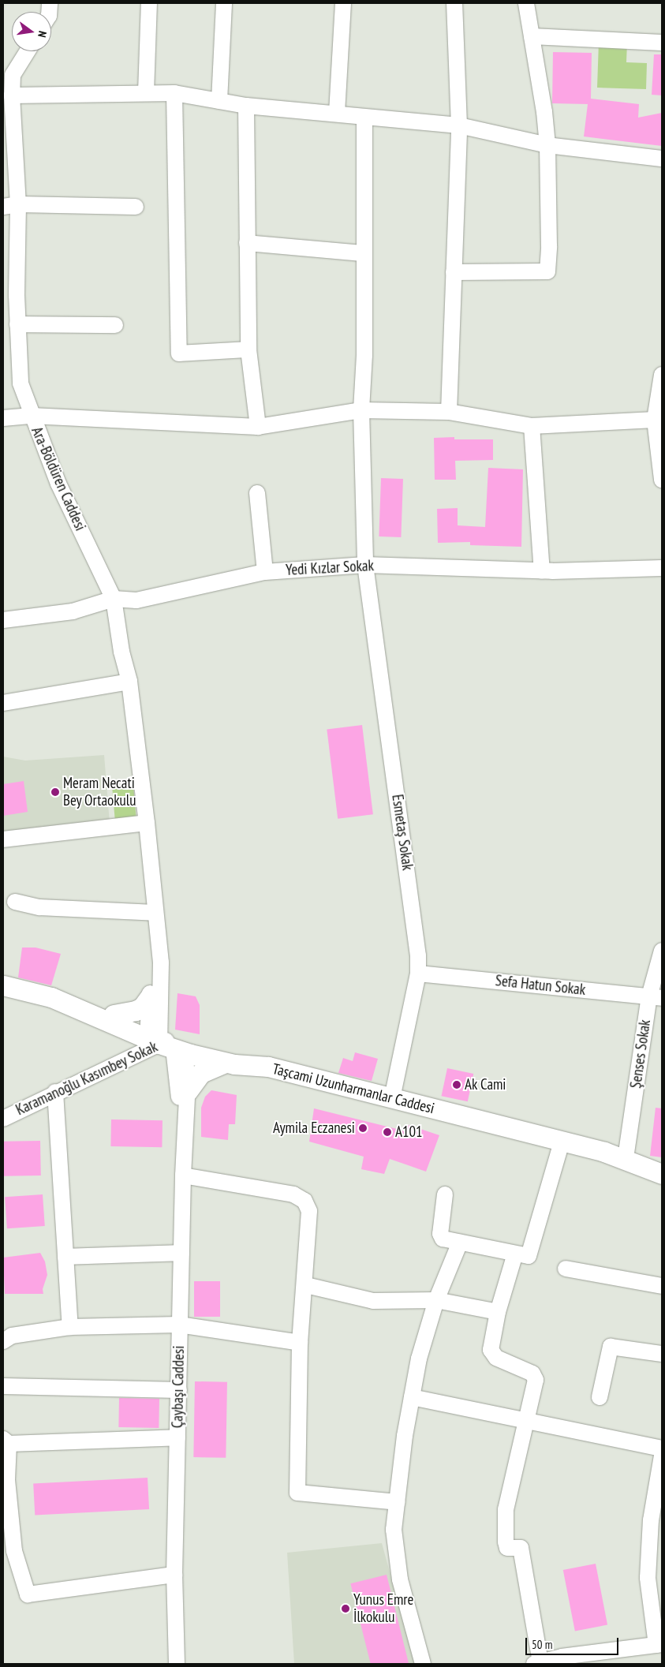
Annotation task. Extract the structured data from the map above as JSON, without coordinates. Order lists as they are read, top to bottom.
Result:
{
  "streets": {
    "main road": ["Taşcami Uzunharmanlar Caddesi"],
    "street": [
      "Ara-Böldüren Caddesi",
      "Yedi Kızlar Sokak",
      "Esmetaş Sokak",
      "Sefa Hatun Sokak",
      "Şenses Sokak",
      "Karamanoğlu Kasımbey Sokak",
      "Çaybaşı Caddesi"
    ]
  },
  "crossings": [
    ["Ara-Böldüren Caddesi", "Yedi Kızlar Sokak"],
    ["Ara-Böldüren Caddesi", "Karamanoğlu Kasımbey Sokak"],
    ["Ara-Böldüren Caddesi", "Taşcami Uzunharmanlar Caddesi"],
    ["Ara-Böldüren Caddesi", "Çaybaşı Caddesi"],
    ["Yedi Kızlar Sokak", "Esmetaş Sokak"],
    ["Esmetaş Sokak", "Sefa Hatun Sokak"],
    ["Esmetaş Sokak", "Taşcami Uzunharmanlar Caddesi"],
    ["Sefa Hatun Sokak", "Şenses Sokak"],
    ["Şenses Sokak", "Taşcami Uzunharmanlar Caddesi"],
    ["Karamanoğlu Kasımbey Sokak", "Taşcami Uzunharmanlar Caddesi"],
    ["Karamanoğlu Kasımbey Sokak", "Çaybaşı Caddesi"],
    ["Taşcami Uzunharmanlar Caddesi", "Çaybaşı Caddesi"]
  ],
  "places": [
    "Meram Necati Bey Ortaokulu",
    "Ak Cami",
    "Aymila Eczanesi",
    "A101",
    "Yunus Emre İlkokulu"
  ],
  "scale_bar": "50 m",
  "north": "right"
}
